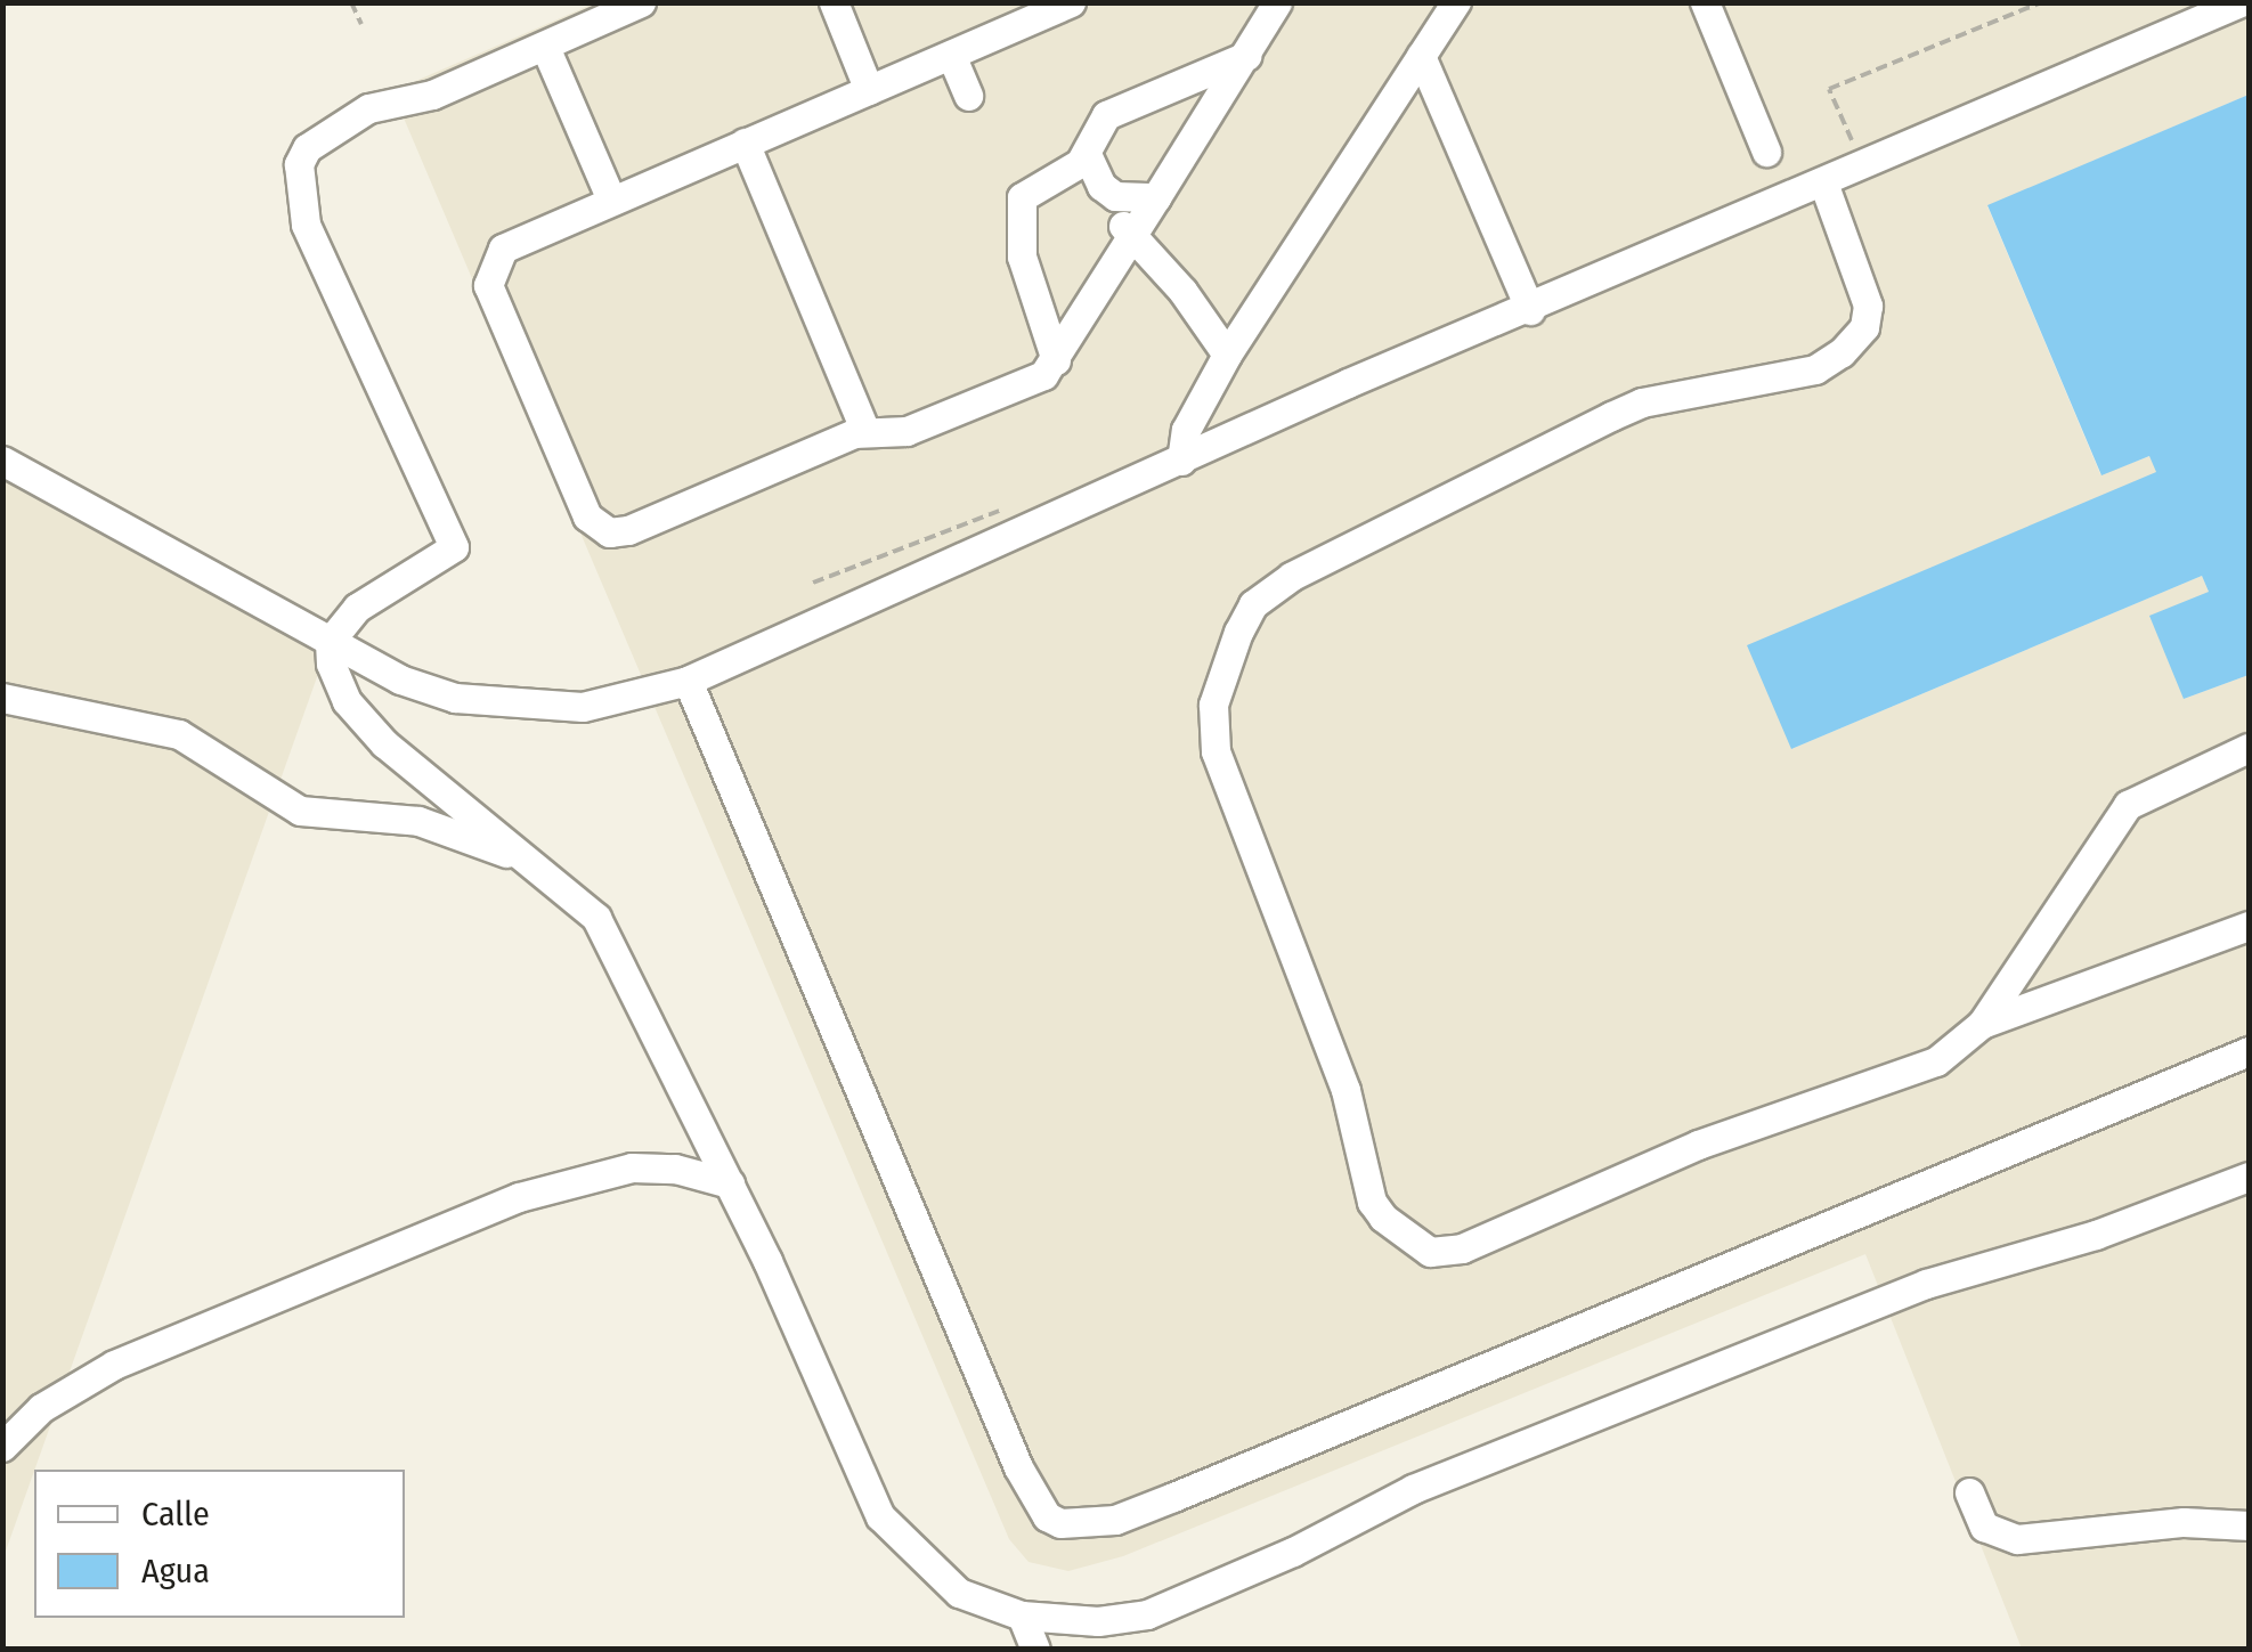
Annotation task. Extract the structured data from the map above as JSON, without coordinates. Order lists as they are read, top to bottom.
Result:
{
  "legend": ["Calle", "Agua"]
}
